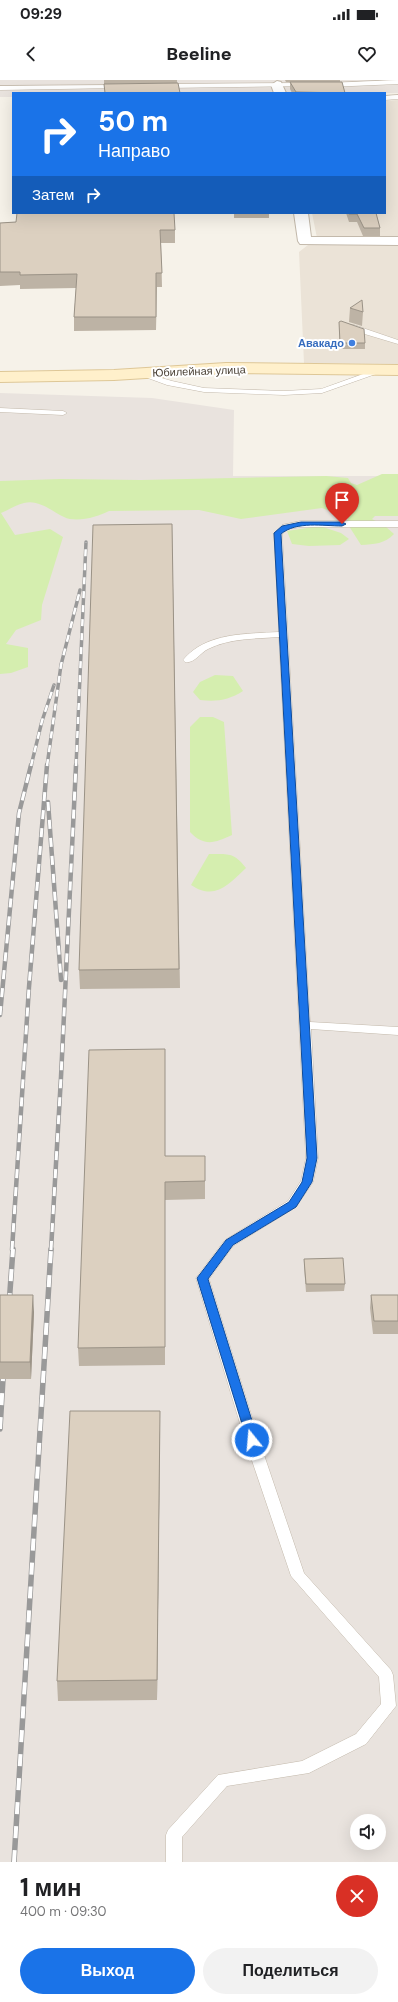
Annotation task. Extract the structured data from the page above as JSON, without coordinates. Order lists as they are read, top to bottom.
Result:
{
  "streets": {
    "street": ["Юбилейная улица"]
  },
  "places": ["Авакадо"],
  "page": {
    "status": "09:29",
    "header": "Beeline",
    "turn": ["50 m", "Направо"],
    "then": "Затем",
    "heading": ["1 мин", "400 m · 09:30"],
    "buttons": ["Выход", "Поделиться"]
  }
}
